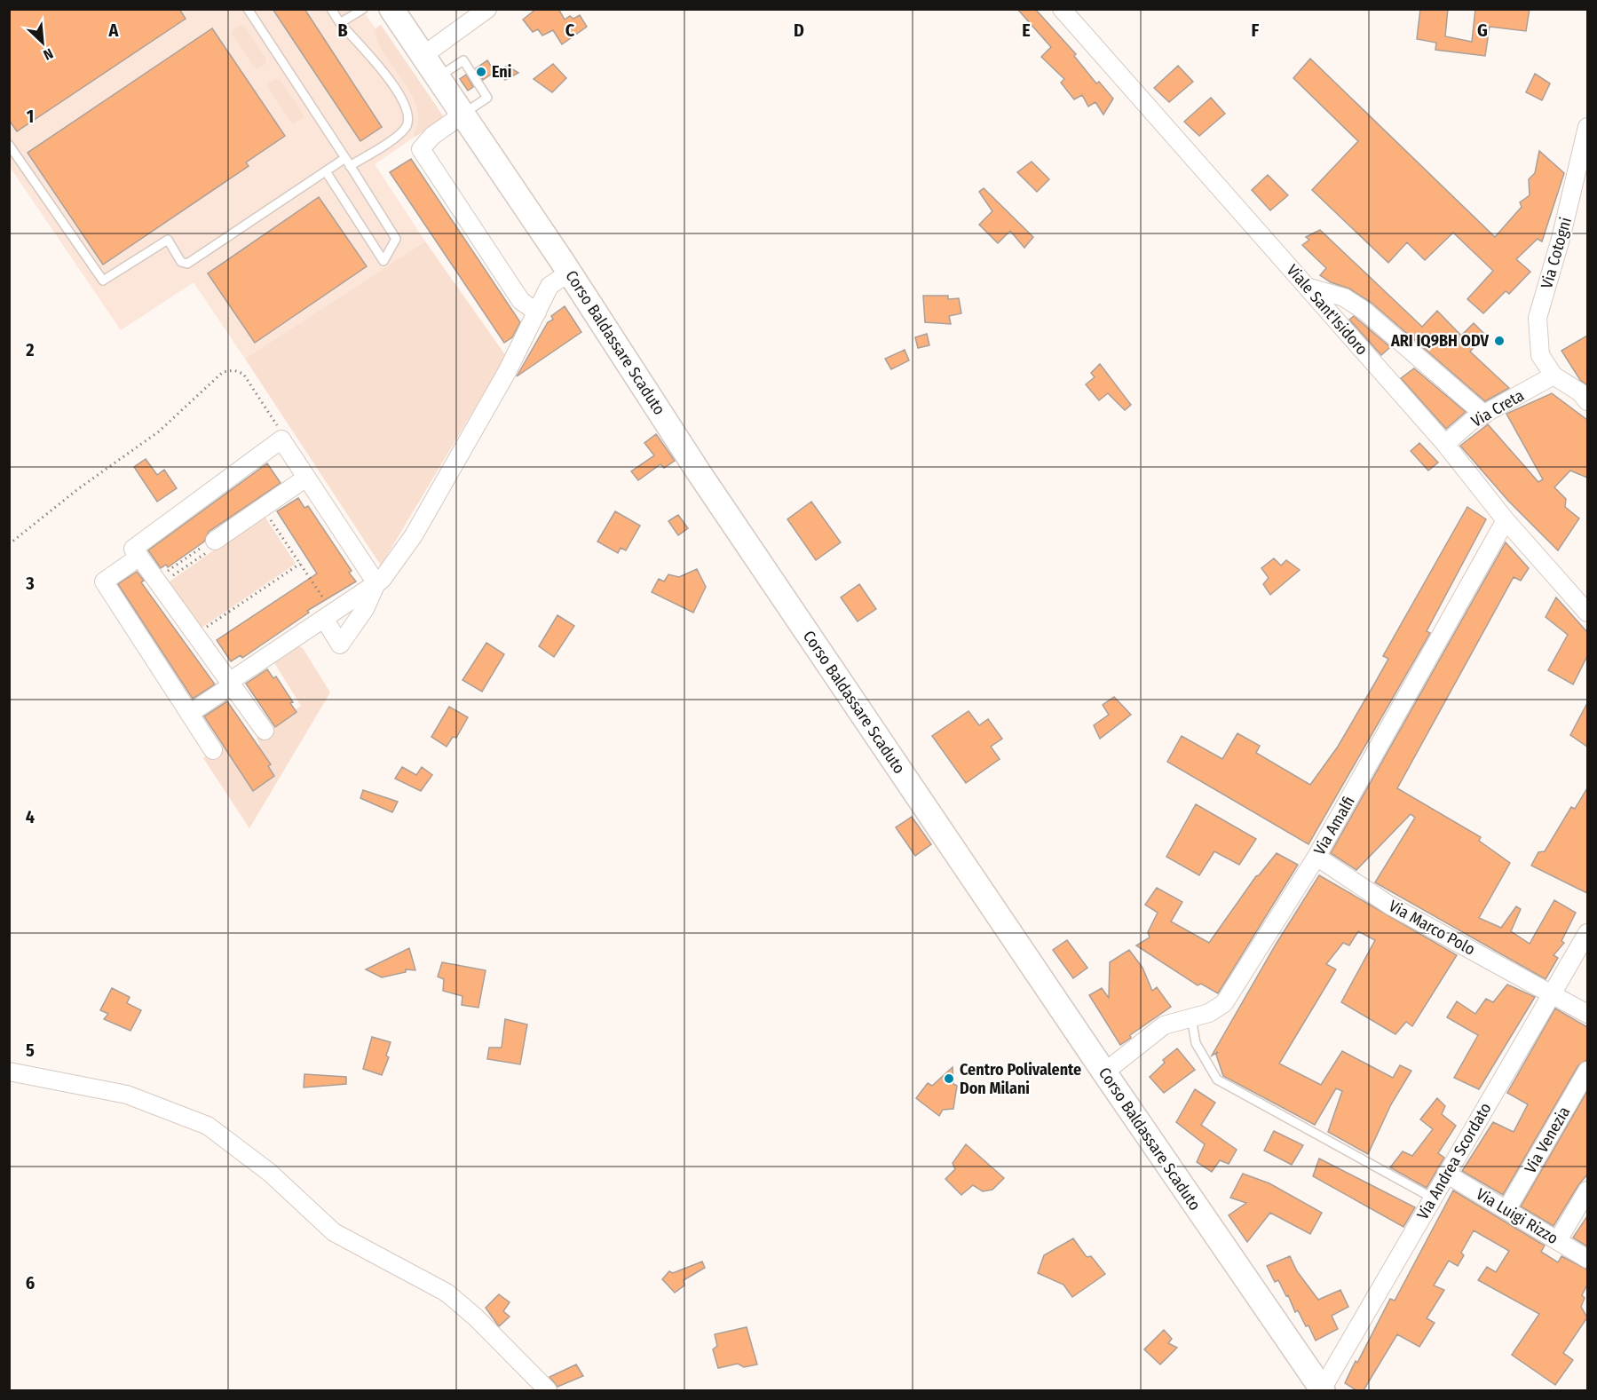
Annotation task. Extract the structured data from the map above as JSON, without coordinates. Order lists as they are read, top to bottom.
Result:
{
  "streets": {
    "street": [
      "Via Cotogni",
      "Viale Sant'Isidoro",
      "Corso Baldassare Scaduto",
      "Via Creta",
      "Via Amalfi",
      "Via Marco Polo",
      "Via Venezia",
      "Via Andrea Scordato",
      "Via Luigi Rizzo"
    ]
  },
  "crossings": [
    ["Via Cotogni", "Via Creta"],
    ["Viale Sant'Isidoro", "Via Creta"],
    ["Viale Sant'Isidoro", "Via Amalfi"],
    ["Corso Baldassare Scaduto", "Via Amalfi"],
    ["Corso Baldassare Scaduto", "Via Andrea Scordato"],
    ["Via Amalfi", "Via Marco Polo"],
    ["Via Marco Polo", "Via Andrea Scordato"],
    ["Via Venezia", "Via Luigi Rizzo"],
    ["Via Andrea Scordato", "Via Luigi Rizzo"]
  ],
  "places": ["Eni", "ARI IQ9BH ODV", "Centro Polivalente Don Milani"],
  "north": "bottom right",
  "grid": {
    "columns": [
      "A",
      "B",
      "C",
      "D",
      "E",
      "F",
      "G"
    ],
    "rows": [
      "1",
      "2",
      "3",
      "4",
      "5",
      "6"
    ]
  }
}
